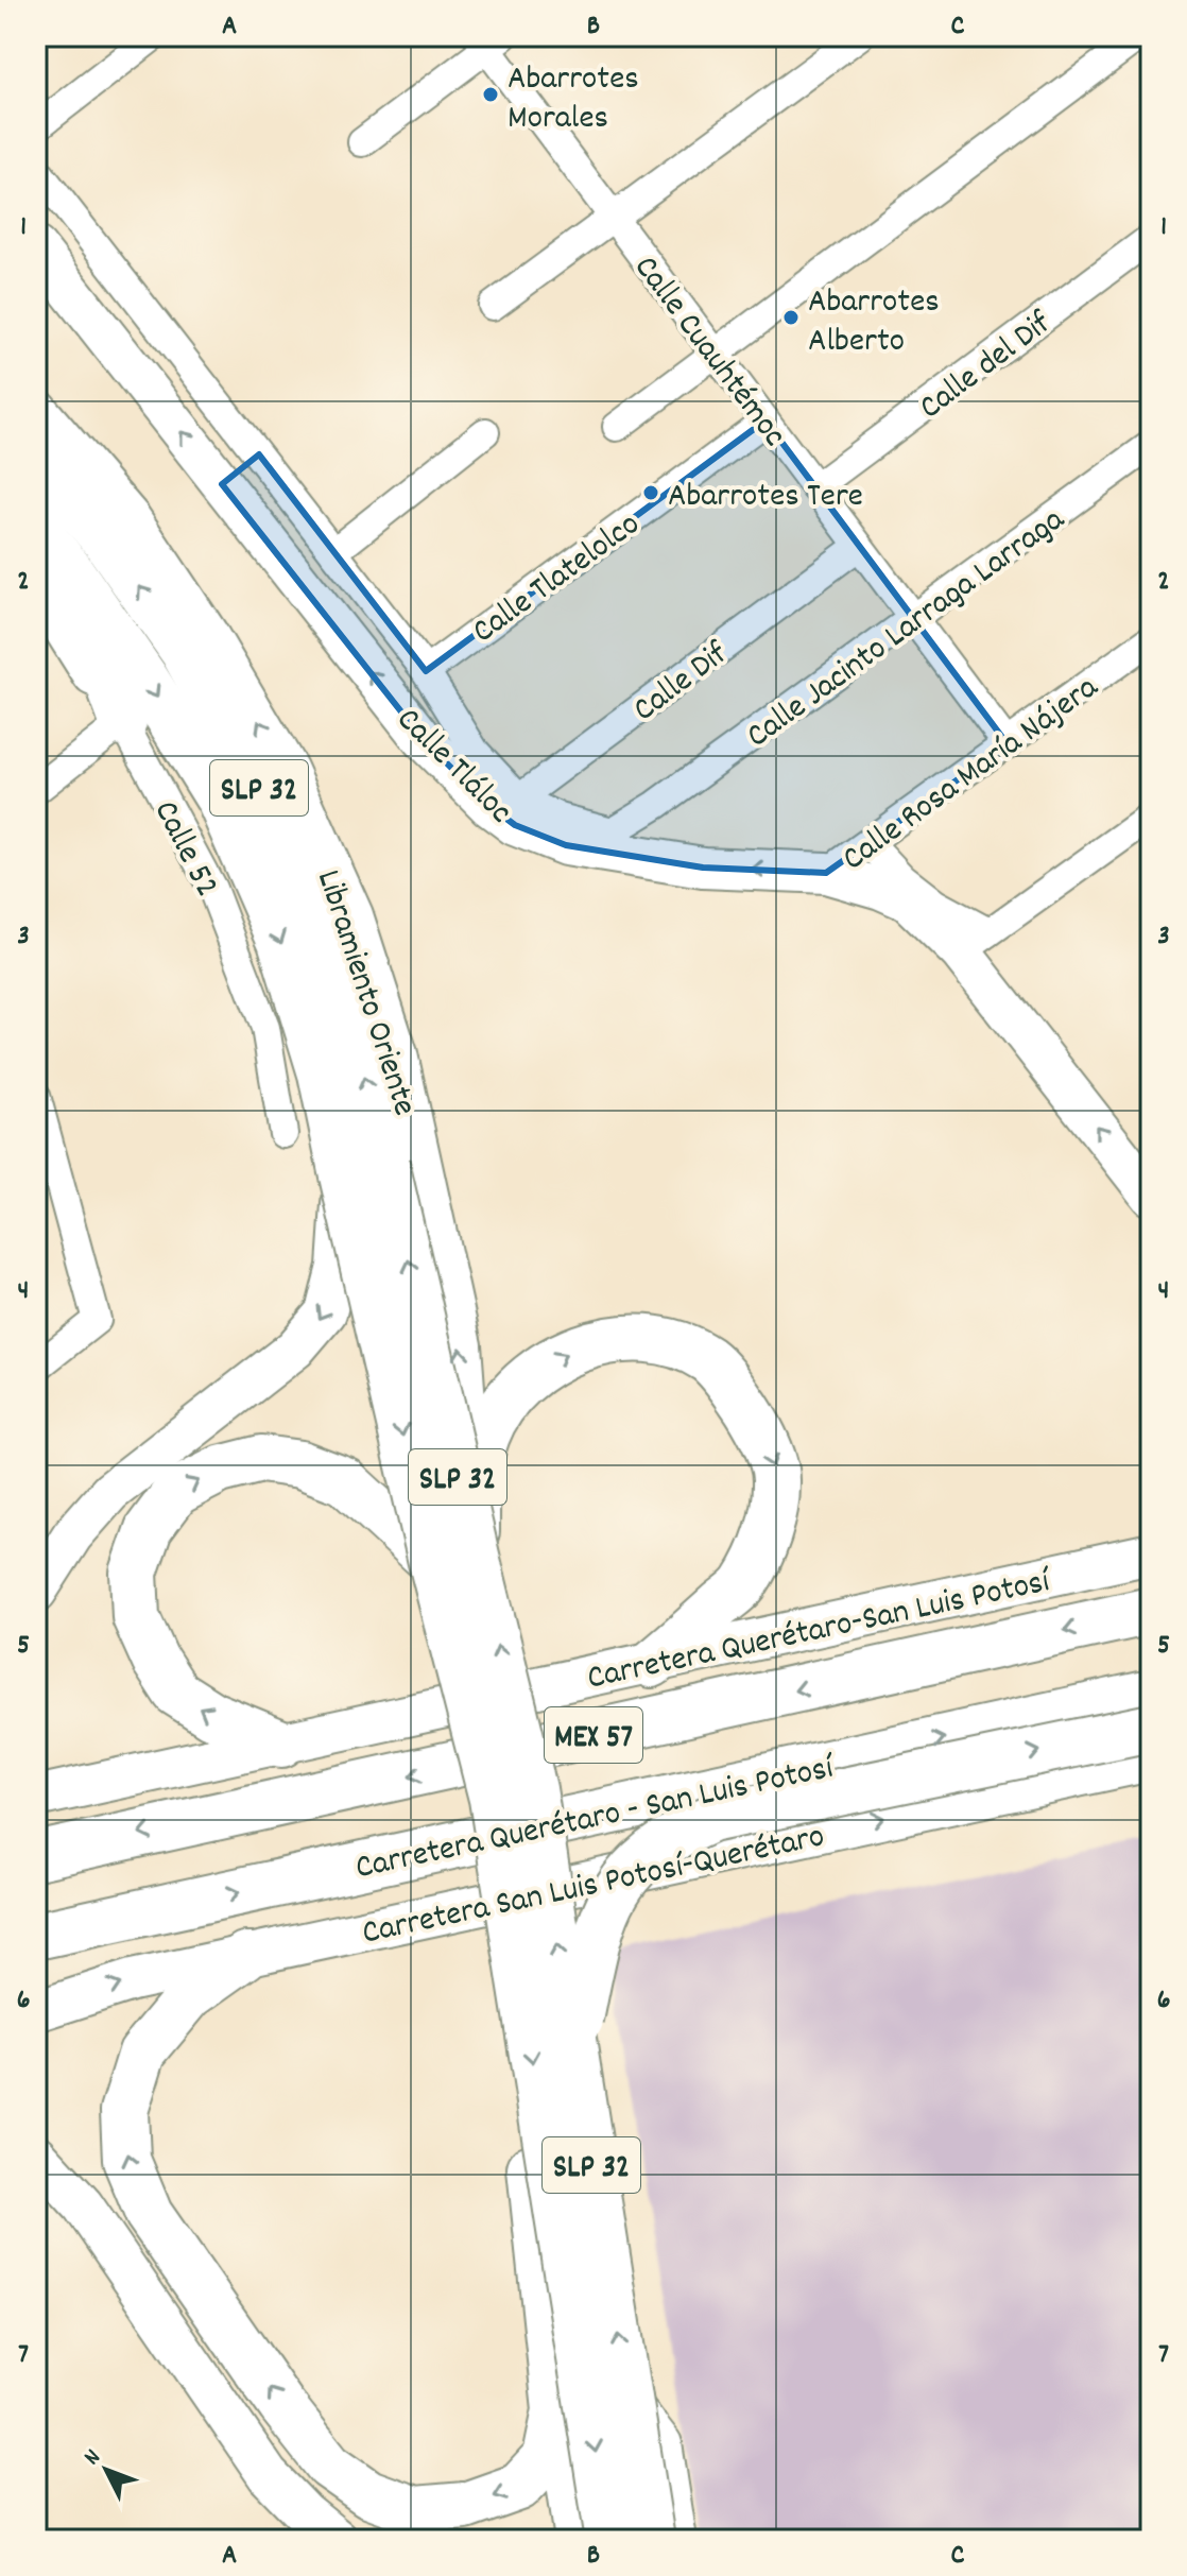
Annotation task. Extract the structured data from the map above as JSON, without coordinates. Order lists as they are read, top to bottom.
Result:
{
  "streets": {
    "highway": [
      "SLP 32",
      "Libramiento Oriente",
      "MEX 57",
      "Carretera Querétaro - San Luis Potosí"
    ],
    "main road": ["Calle Tláloc", "Carretera Querétaro-San Luis Potosí", "Carretera San Luis Potosí-Querétaro"],
    "street": [
      "Calle Cuauhtémoc",
      "Calle del Dif",
      "Calle Tlatelolco",
      "Calle Jacinto Larraga Larraga",
      "Calle Dif",
      "Calle Rosa María Nájera",
      "Calle 52"
    ]
  },
  "crossings": [
    ["Calle Cuauhtémoc", "Calle del Dif"],
    ["Calle Cuauhtémoc", "Calle Tlatelolco"],
    ["Calle Cuauhtémoc", "Calle Jacinto Larraga Larraga"],
    ["Calle Cuauhtémoc", "Calle Dif"],
    ["Calle Cuauhtémoc", "Calle Rosa María Nájera"],
    ["Calle Tlatelolco", "Calle Tláloc"],
    ["Calle Jacinto Larraga Larraga", "Calle Tláloc"],
    ["Calle Dif", "Calle Tláloc"],
    ["Calle Tláloc", "Calle Rosa María Nájera"],
    ["SLP 32", "Libramiento Oriente"]
  ],
  "one_way": ["Carretera San Luis Potosí-Querétaro"],
  "places": ["Abarrotes Morales", "Abarrotes Alberto", "Abarrotes Tere"],
  "north": "top left",
  "grid": {
    "columns": ["A", "B", "C"],
    "rows": [
      "1",
      "2",
      "3",
      "4",
      "5",
      "6",
      "7"
    ]
  }
}
